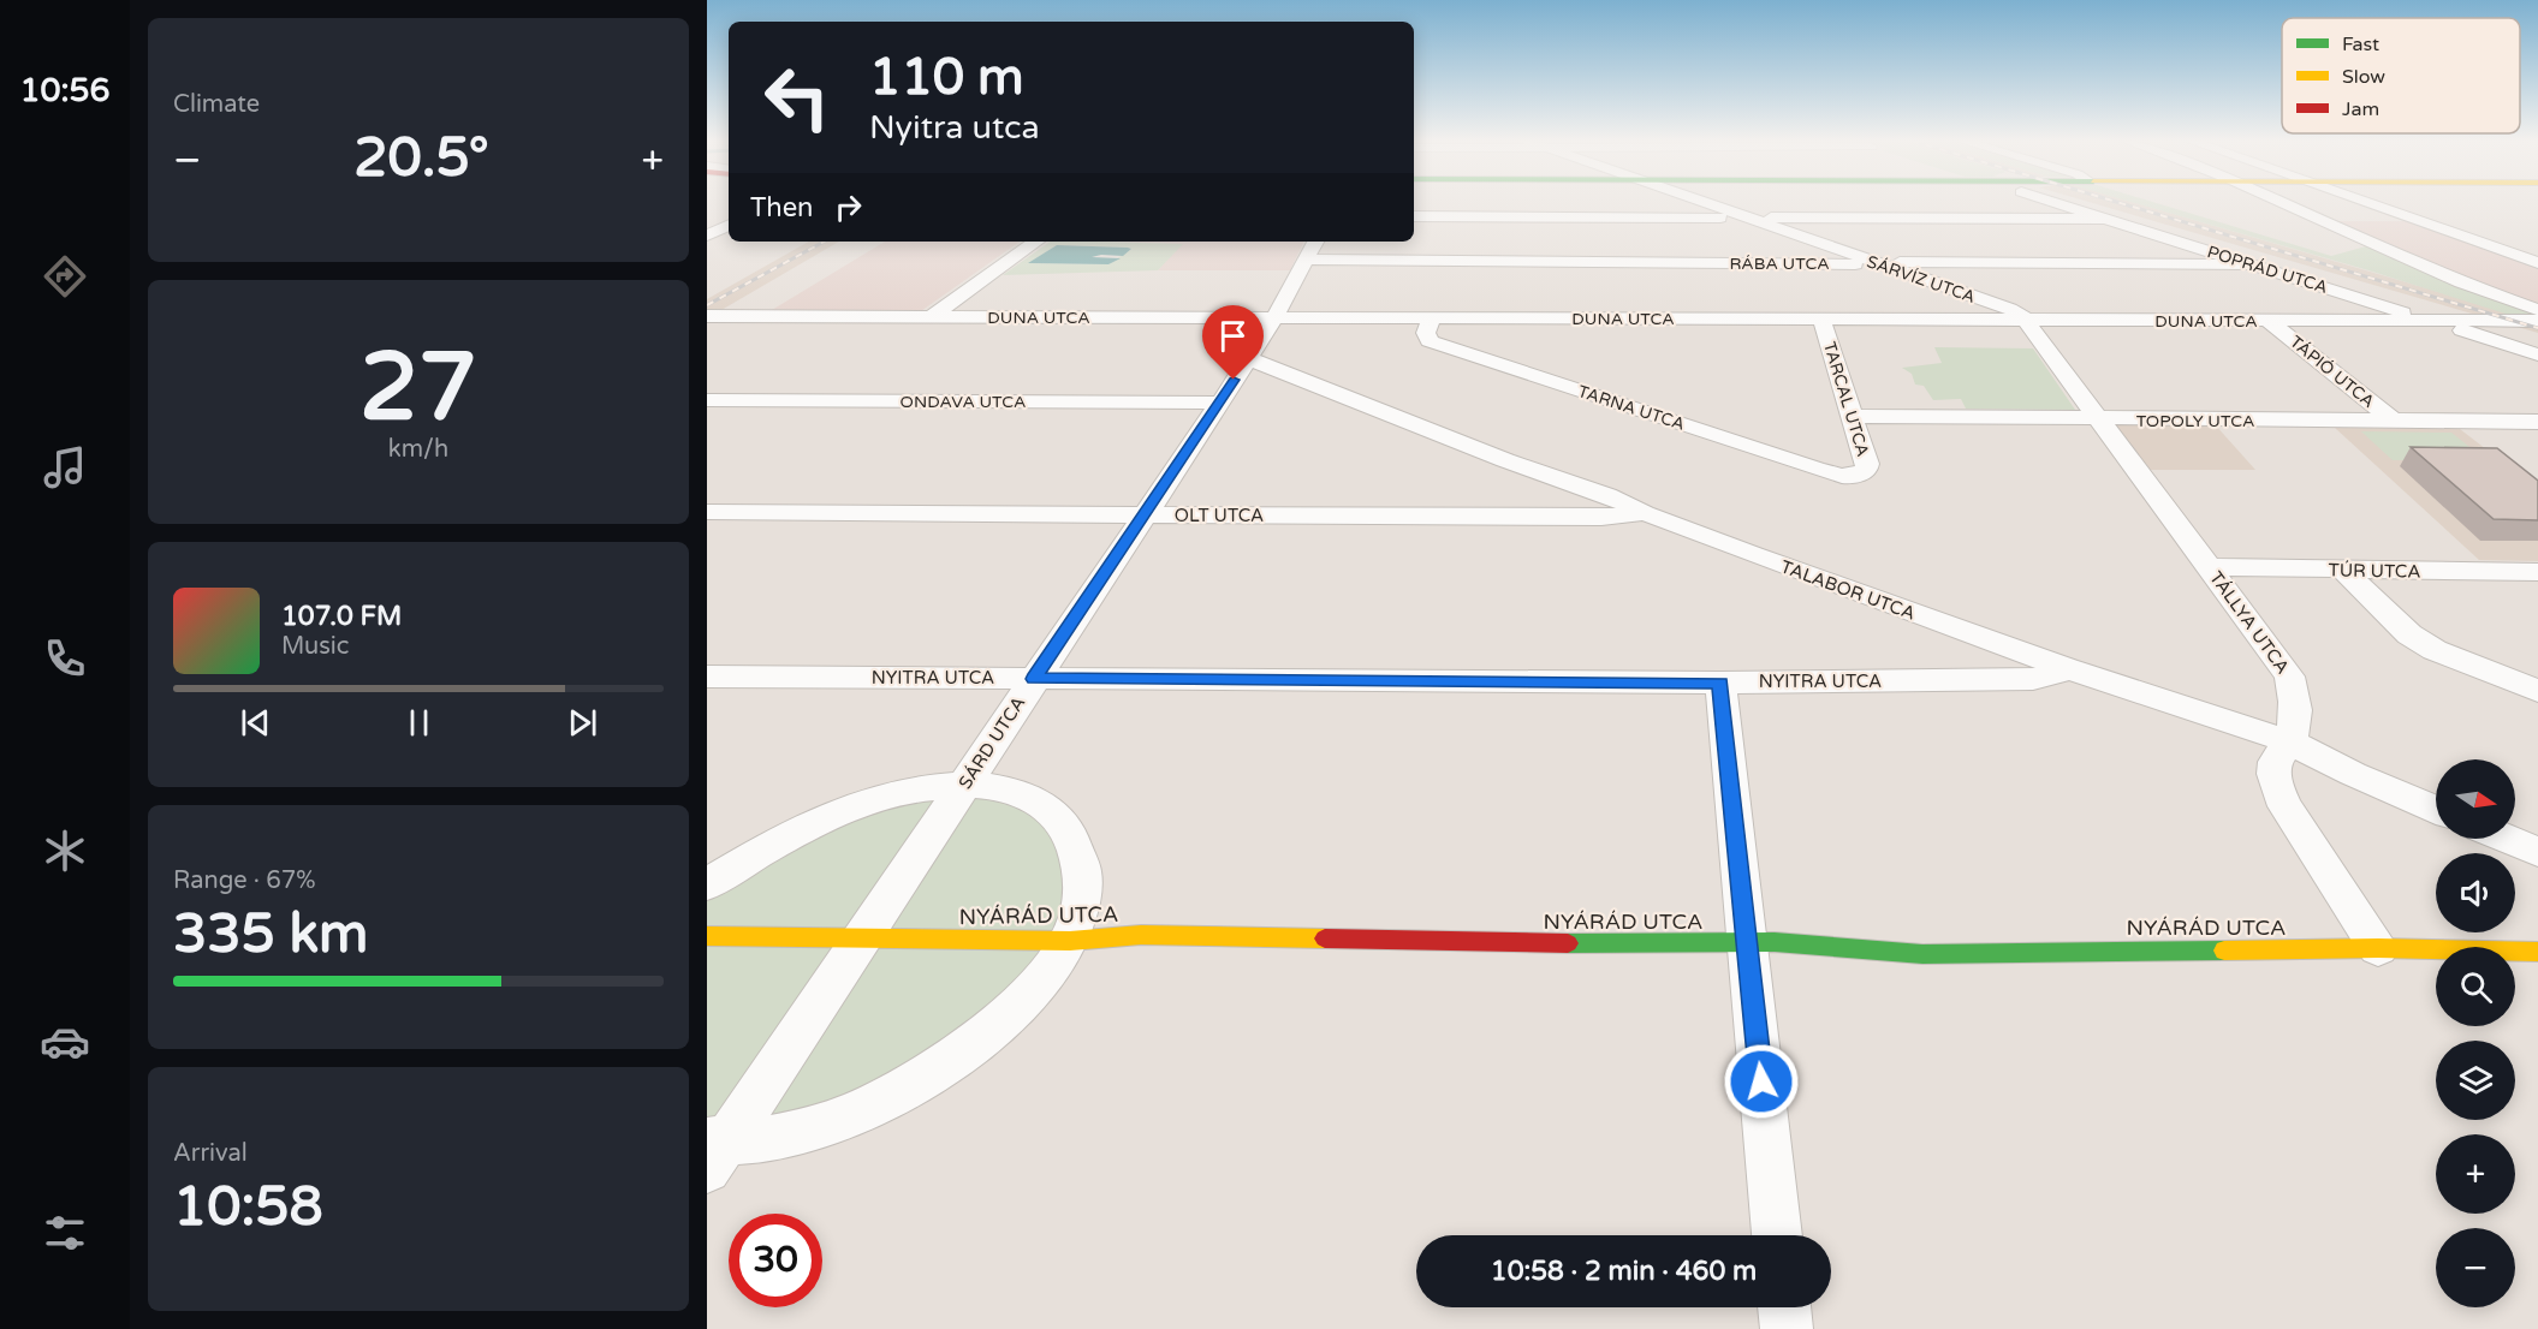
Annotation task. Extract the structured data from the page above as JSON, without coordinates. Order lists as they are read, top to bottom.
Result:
{
  "streets": {
    "main road": ["NYÁRÁD UTCA"],
    "street": [
      "RÁBA UTCA",
      "POPRÁD UTCA",
      "SÁRVÍZ UTCA",
      "DUNA UTCA",
      "TÁPIÓ UTCA",
      "TARCAL UTCA",
      "ONDAVA UTCA",
      "TARNA UTCA",
      "TOPOLY UTCA",
      "OLT UTCA",
      "TÚR UTCA",
      "TALABOR UTCA",
      "TÁLLYA UTCA",
      "NYITRA UTCA",
      "SÁRD UTCA"
    ]
  },
  "crossings": [
    ["RÁBA UTCA", "POPRÁD UTCA"],
    ["RÁBA UTCA", "SÁRVÍZ UTCA"],
    ["RÁBA UTCA", "SÁRD UTCA"],
    ["POPRÁD UTCA", "DUNA UTCA"],
    ["SÁRVÍZ UTCA", "DUNA UTCA"],
    ["SÁRVÍZ UTCA", "TÁLLYA UTCA"],
    ["DUNA UTCA", "TÁPIÓ UTCA"],
    ["DUNA UTCA", "TARCAL UTCA"],
    ["DUNA UTCA", "TARNA UTCA"],
    ["DUNA UTCA", "TÁLLYA UTCA"],
    ["DUNA UTCA", "SÁRD UTCA"],
    ["TÁPIÓ UTCA", "TOPOLY UTCA"],
    ["TARCAL UTCA", "TARNA UTCA"],
    ["TARCAL UTCA", "TOPOLY UTCA"],
    ["ONDAVA UTCA", "SÁRD UTCA"],
    ["TOPOLY UTCA", "TÁLLYA UTCA"],
    ["OLT UTCA", "TALABOR UTCA"],
    ["OLT UTCA", "SÁRD UTCA"],
    ["TÚR UTCA", "TÁLLYA UTCA"],
    ["TALABOR UTCA", "TÁLLYA UTCA"],
    ["TALABOR UTCA", "NYITRA UTCA"],
    ["TALABOR UTCA", "SÁRD UTCA"],
    ["TÁLLYA UTCA", "NYÁRÁD UTCA"],
    ["NYITRA UTCA", "SÁRD UTCA"],
    ["SÁRD UTCA", "NYÁRÁD UTCA"]
  ],
  "legend": ["Fast", "Slow", "Jam"],
  "north": "right",
  "page": {
    "tabs": "10:56",
    "tile": [
      "Climate",
      ["27", "km/h"],
      ["Range · 67%", "335 km"],
      ["Arrival", "10:58"]
    ],
    "turn": ["110 m", "Nyitra utca"],
    "heat": ["−", "20.5°", "+"],
    "then": "Then",
    "song": ["107.0 FM", "Music"],
    "map_buttons": ["+", "−"],
    "limit": "30",
    "trip": "10:58 · 2 min · 460 m"
  }
}
